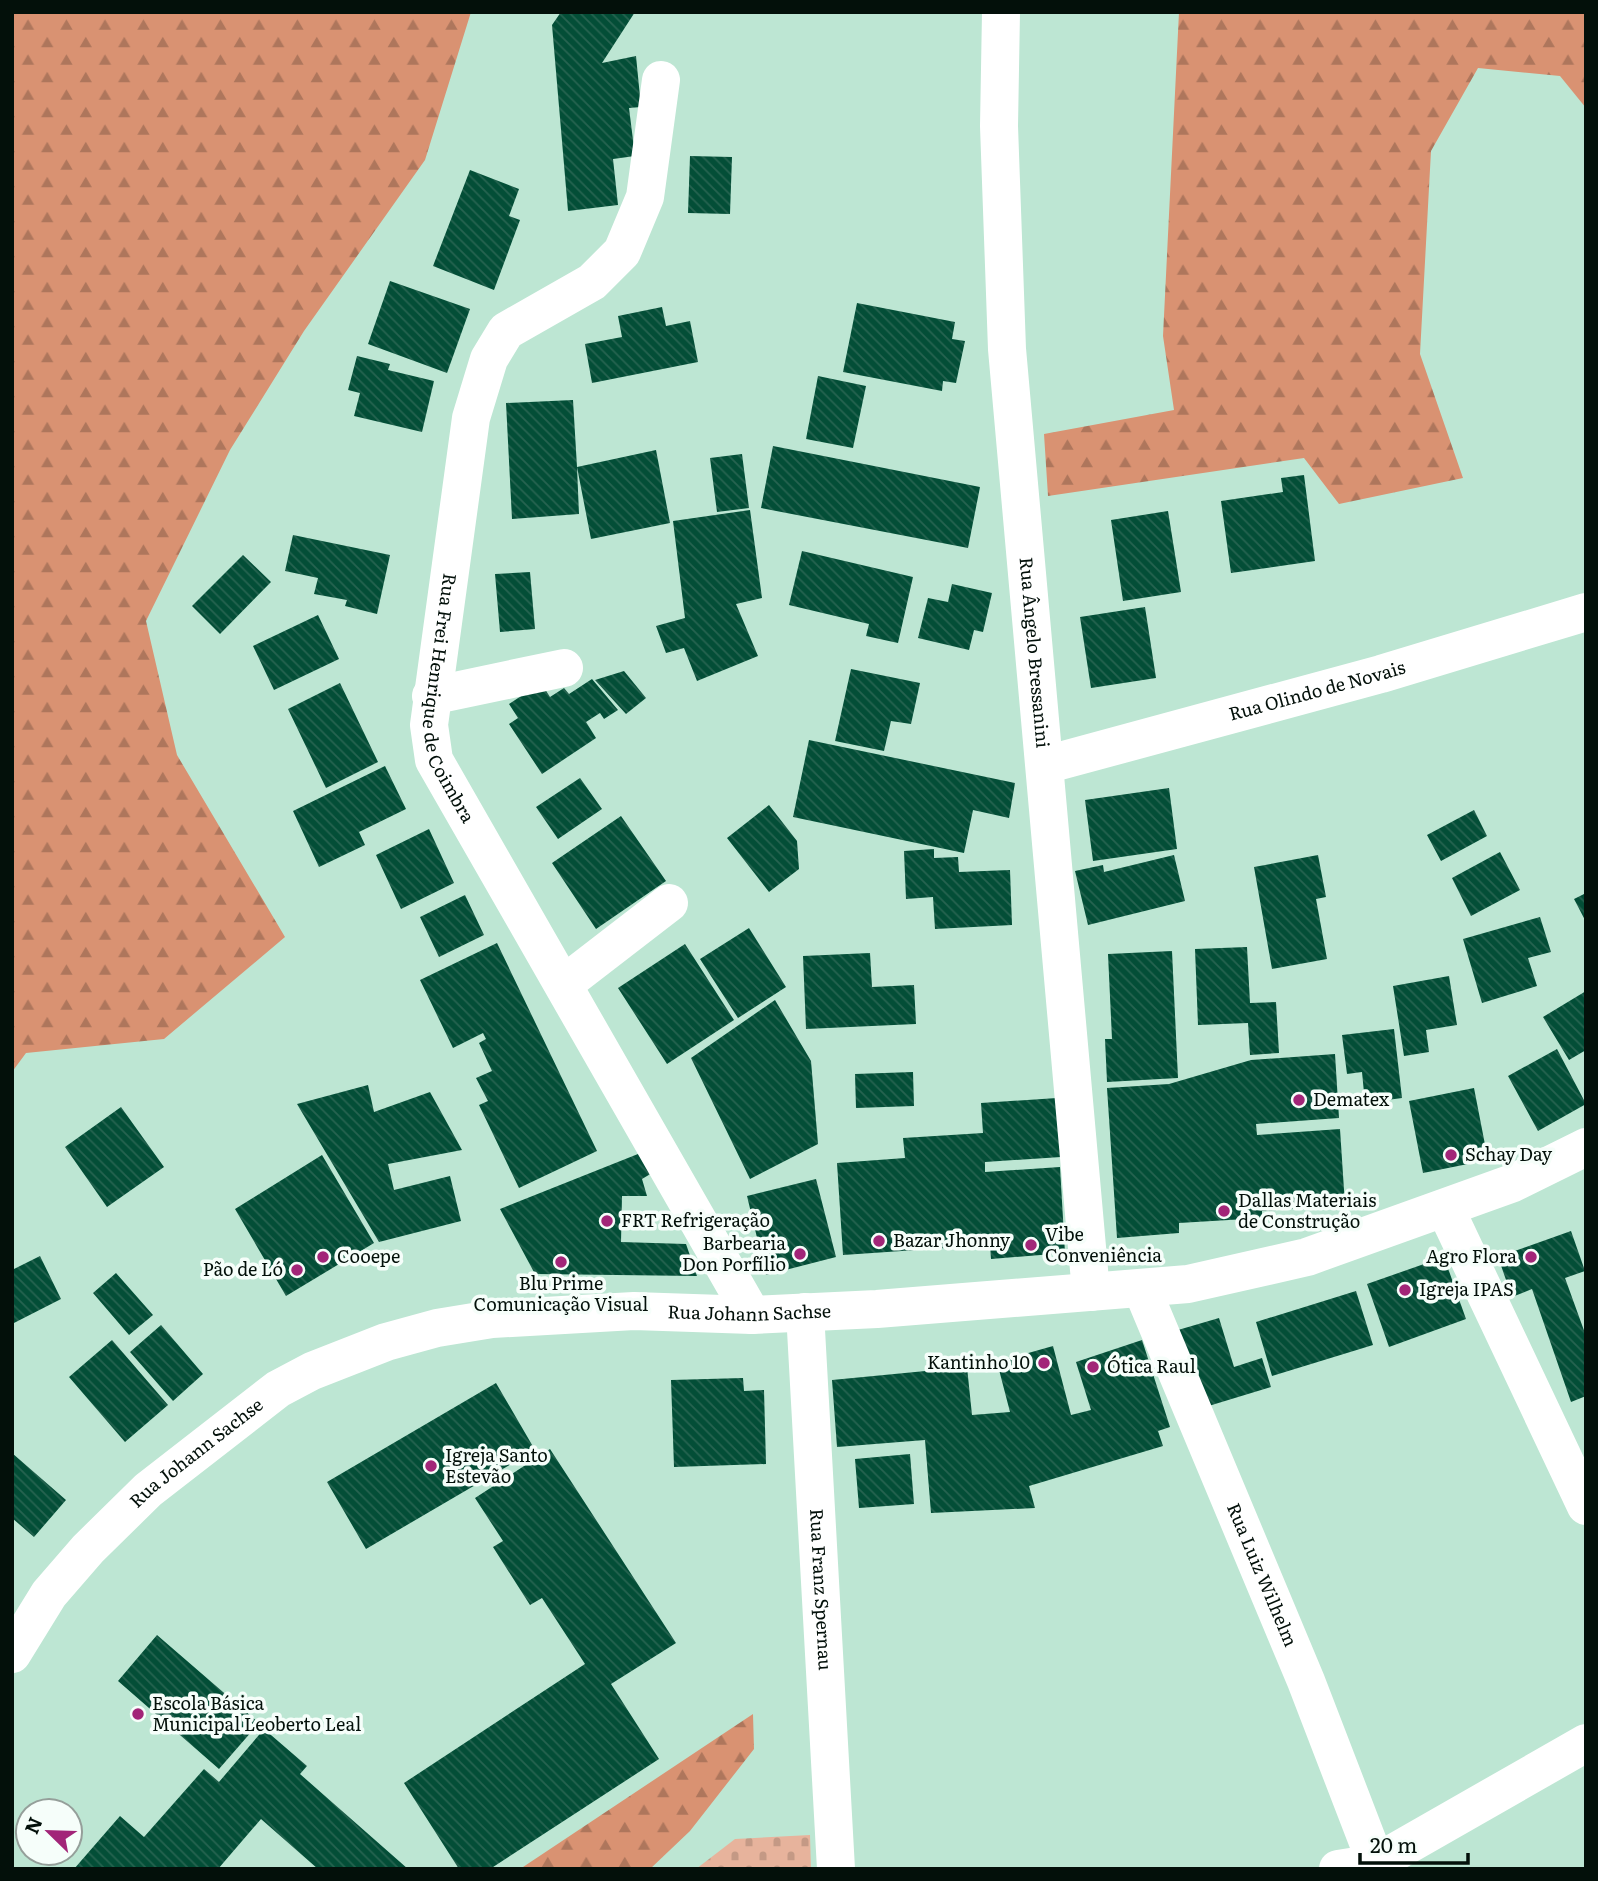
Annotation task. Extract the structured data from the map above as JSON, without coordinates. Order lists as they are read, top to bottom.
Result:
{
  "streets": {
    "street": [
      "Rua Ângelo Bressanini",
      "Rua Olindo de Novais",
      "Rua Frei Henrique de Coimbra",
      "Rua Johann Sachse",
      "Rua Luiz Wilhelm",
      "Rua Franz Spernau"
    ]
  },
  "crossings": [
    ["Rua Ângelo Bressanini", "Rua Olindo de Novais"],
    ["Rua Ângelo Bressanini", "Rua Johann Sachse"],
    ["Rua Frei Henrique de Coimbra", "Rua Johann Sachse"],
    ["Rua Johann Sachse", "Rua Luiz Wilhelm"],
    ["Rua Johann Sachse", "Rua Franz Spernau"]
  ],
  "places": [
    "Dematex",
    "Schay Day",
    "Dallas Materiais de Construção",
    "FRT Refrigeração",
    "Bazar Jhonny",
    "Vibe Conveniência",
    "Barbearia Don Porfílio",
    "Cooepe",
    "Agro Flora",
    "Blu Prime Comunicação Visual",
    "Pão de Ló",
    "Igreja IPAS",
    "Kantinho 10",
    "Ótica Raul",
    "Igreja Santo Estevão",
    "Escola Básica Municipal Leoberto Leal"
  ],
  "scale_bar": "20 m",
  "north": "top left"
}
